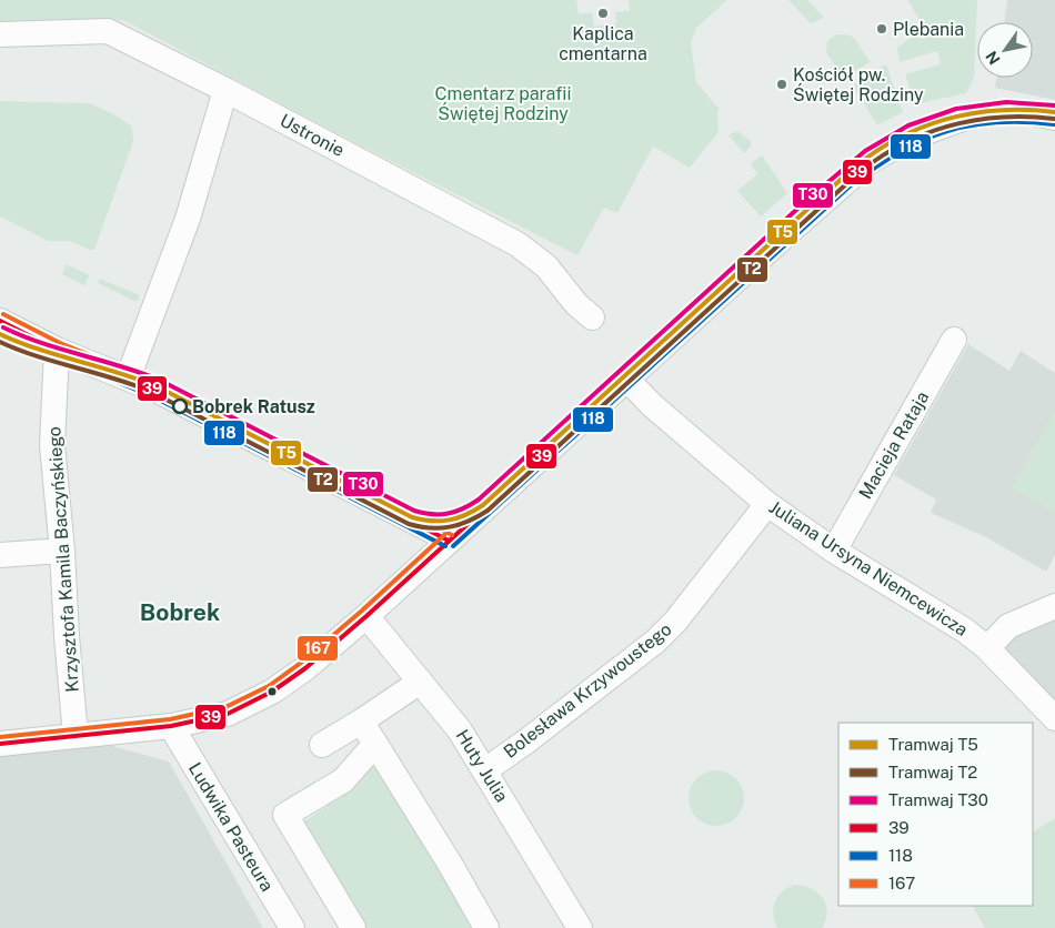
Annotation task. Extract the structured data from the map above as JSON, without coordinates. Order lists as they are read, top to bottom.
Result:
{
  "streets": {
    "street": [
      "Ustronie",
      "Macieja Rataja",
      "Krzysztofa Kamila Baczyńskiego",
      "Juliana Ursyna Niemcewicza",
      "Bolesława Krzywoustego",
      "Huty Julia",
      "Ludwika Pasteura"
    ]
  },
  "crossings": [
    ["Macieja Rataja", "Juliana Ursyna Niemcewicza"],
    ["Juliana Ursyna Niemcewicza", "Bolesława Krzywoustego"],
    ["Bolesława Krzywoustego", "Huty Julia"]
  ],
  "districts": ["Bobrek"],
  "parks": ["Cmentarz parafii Świętej Rodziny"],
  "places": [
    "Kaplica cmentarna",
    "Plebania",
    "Kościół pw. Świętej Rodziny",
    "Bobrek Ratusz"
  ],
  "lines": [
    "tram line T30",
    "tram line T5",
    "transit line 39",
    "tram line T2",
    "transit line 118",
    "transit line 167"
  ],
  "legend": [
    "Tramwaj T5",
    "Tramwaj T2",
    "Tramwaj T30",
    "39",
    "118",
    "167"
  ],
  "north": "bottom left"
}
